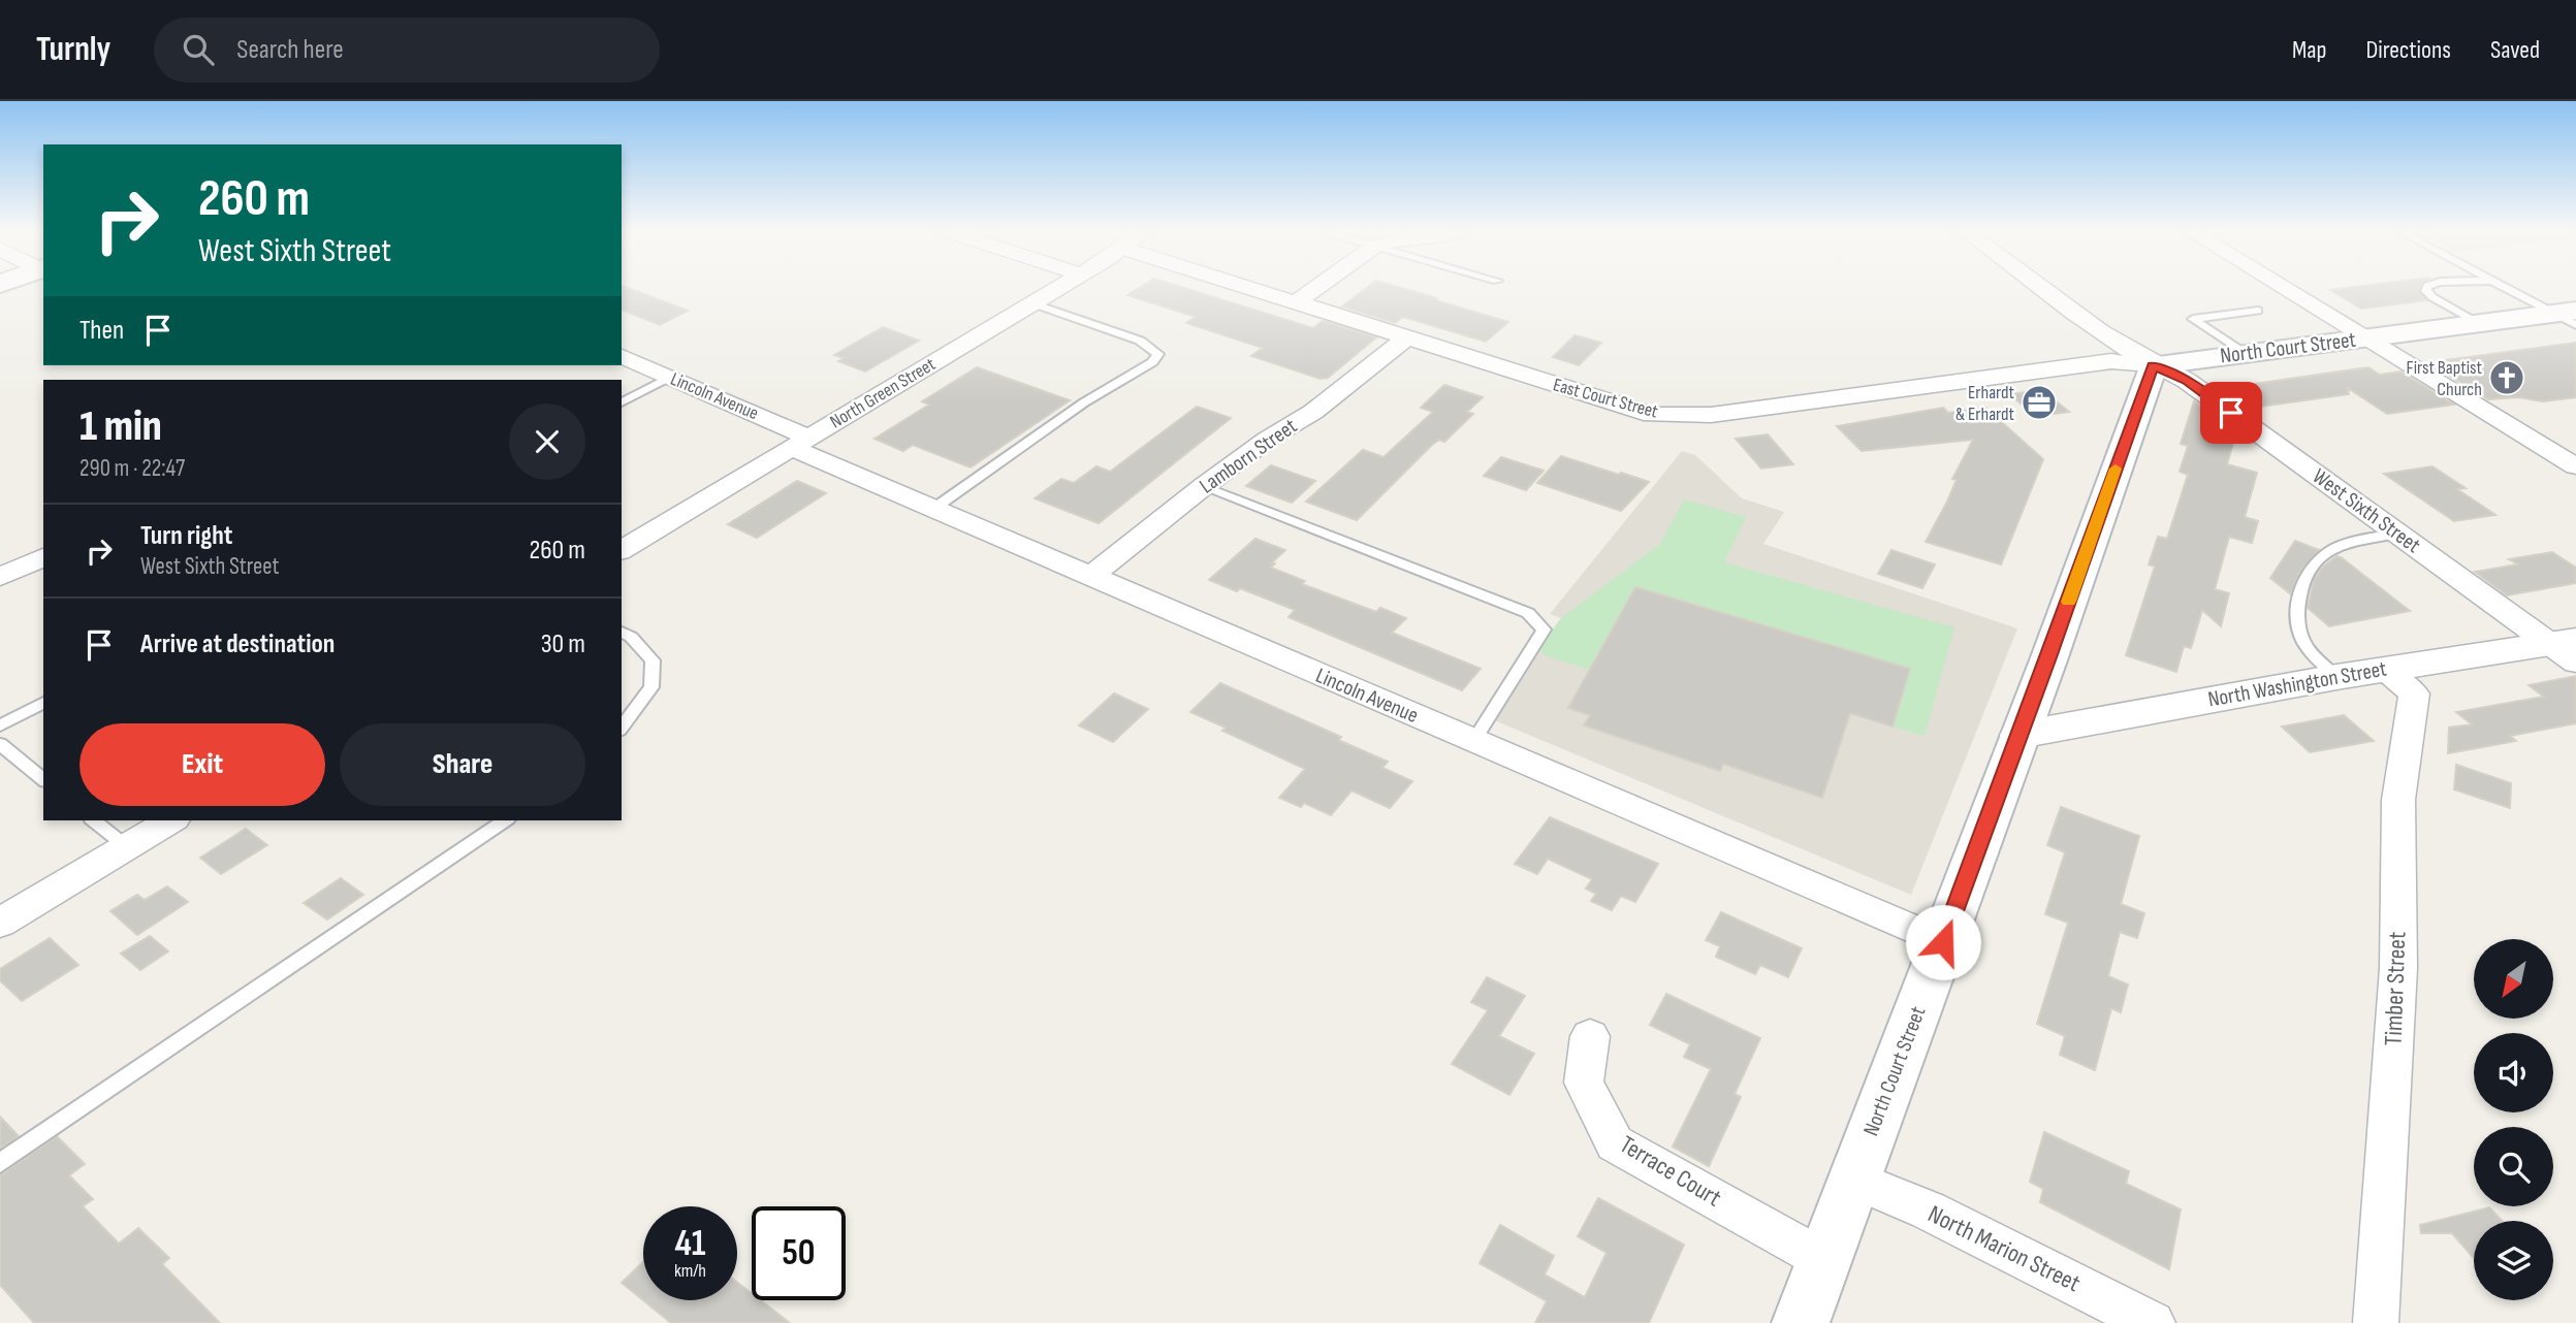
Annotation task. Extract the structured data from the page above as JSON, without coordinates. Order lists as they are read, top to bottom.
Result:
{
  "streets": {
    "main road": ["North Court Street"],
    "street": [
      "North Green Street",
      "Lincoln Avenue",
      "East Court Street",
      "Lamborn Street",
      "West Sixth Street",
      "North Washington Street",
      "Timber Street",
      "Terrace Court",
      "North Marion Street"
    ]
  },
  "crossings": [
    ["North Court Street", "Lincoln Avenue"],
    ["North Court Street", "East Court Street"],
    ["North Court Street", "West Sixth Street"],
    ["North Court Street", "North Washington Street"],
    ["North Court Street", "Terrace Court"],
    ["North Court Street", "North Marion Street"],
    ["North Green Street", "Lincoln Avenue"],
    ["Lincoln Avenue", "Lamborn Street"],
    ["East Court Street", "Lamborn Street"],
    ["East Court Street", "West Sixth Street"],
    ["West Sixth Street", "North Washington Street"],
    ["North Washington Street", "Timber Street"]
  ],
  "places": {
    "church": ["First Baptist Church"],
    "office": ["Erhardt & Erhardt"]
  },
  "north": "bottom left",
  "page": {
    "header": "Turnly",
    "search": "Search here",
    "nav": ["Map", "Directions", "Saved"],
    "turn": ["260 m", "West Sixth Street"],
    "then": "Then",
    "heading": ["1 min", "290 m · 22:47"],
    "list": [
      {
        "name": "Turn right",
        "note": "West Sixth Street",
        "value": "260 m"
      },
      {
        "name": "Arrive at destination",
        "value": "30 m"
      }
    ],
    "buttons": ["Exit", "Share"],
    "speed": "41 km/h",
    "limit": "50"
  }
}
